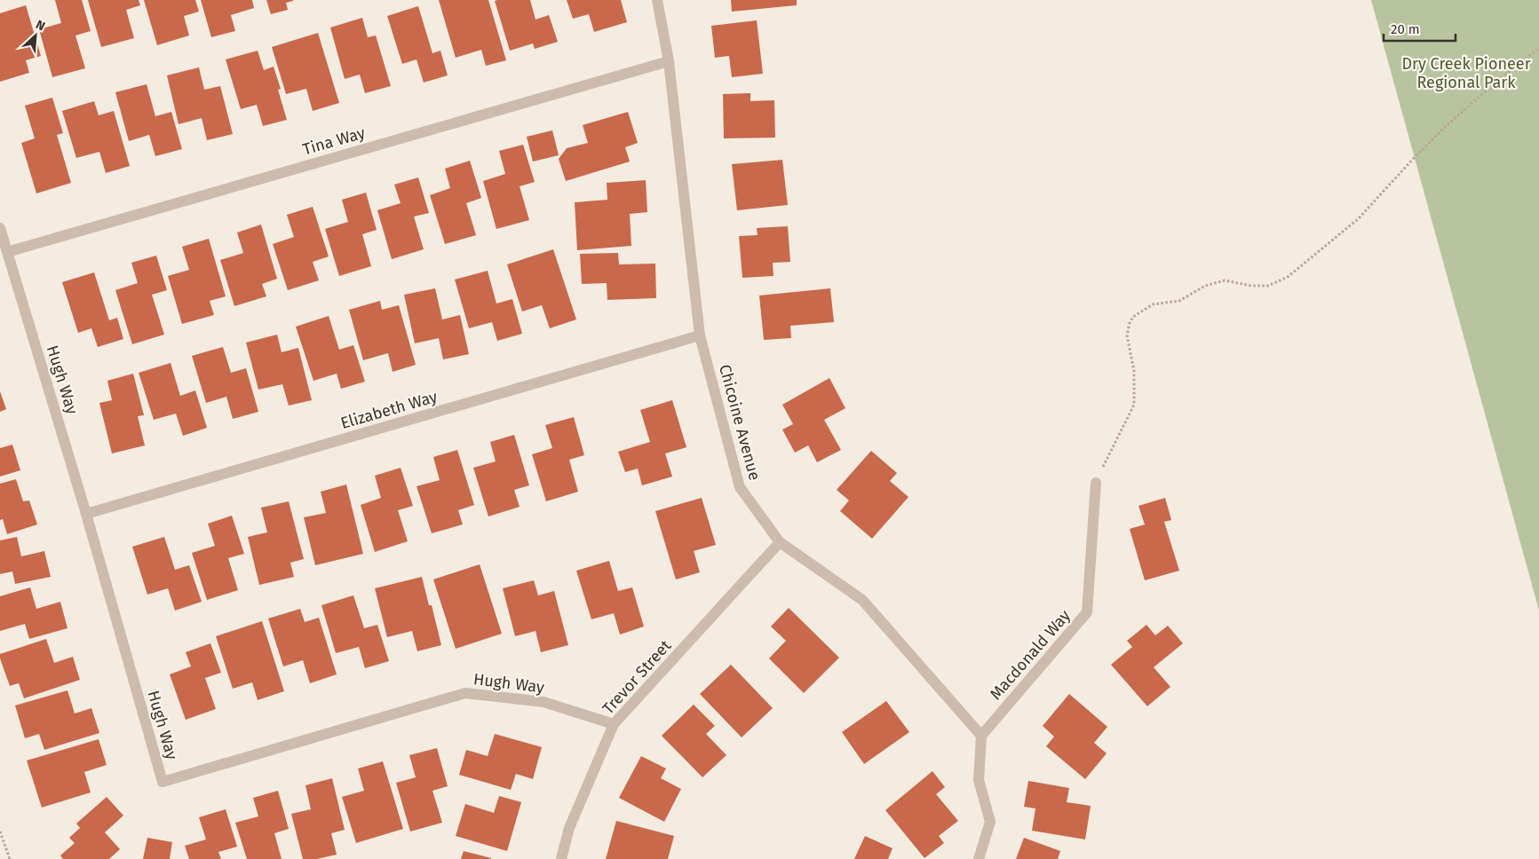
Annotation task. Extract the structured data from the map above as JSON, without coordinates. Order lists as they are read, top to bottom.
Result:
{
  "streets": {
    "street": [
      "Tina Way",
      "Hugh Way",
      "Elizabeth Way",
      "Chicoine Avenue",
      "Macdonald Way",
      "Trevor Street"
    ]
  },
  "crossings": [
    ["Tina Way", "Hugh Way"],
    ["Tina Way", "Chicoine Avenue"],
    ["Hugh Way", "Elizabeth Way"],
    ["Hugh Way", "Trevor Street"],
    ["Elizabeth Way", "Chicoine Avenue"],
    ["Chicoine Avenue", "Macdonald Way"],
    ["Chicoine Avenue", "Trevor Street"]
  ],
  "parks": ["Dry Creek Pioneer Regional Park"],
  "scale_bar": "20 m",
  "north": "top right"
}
